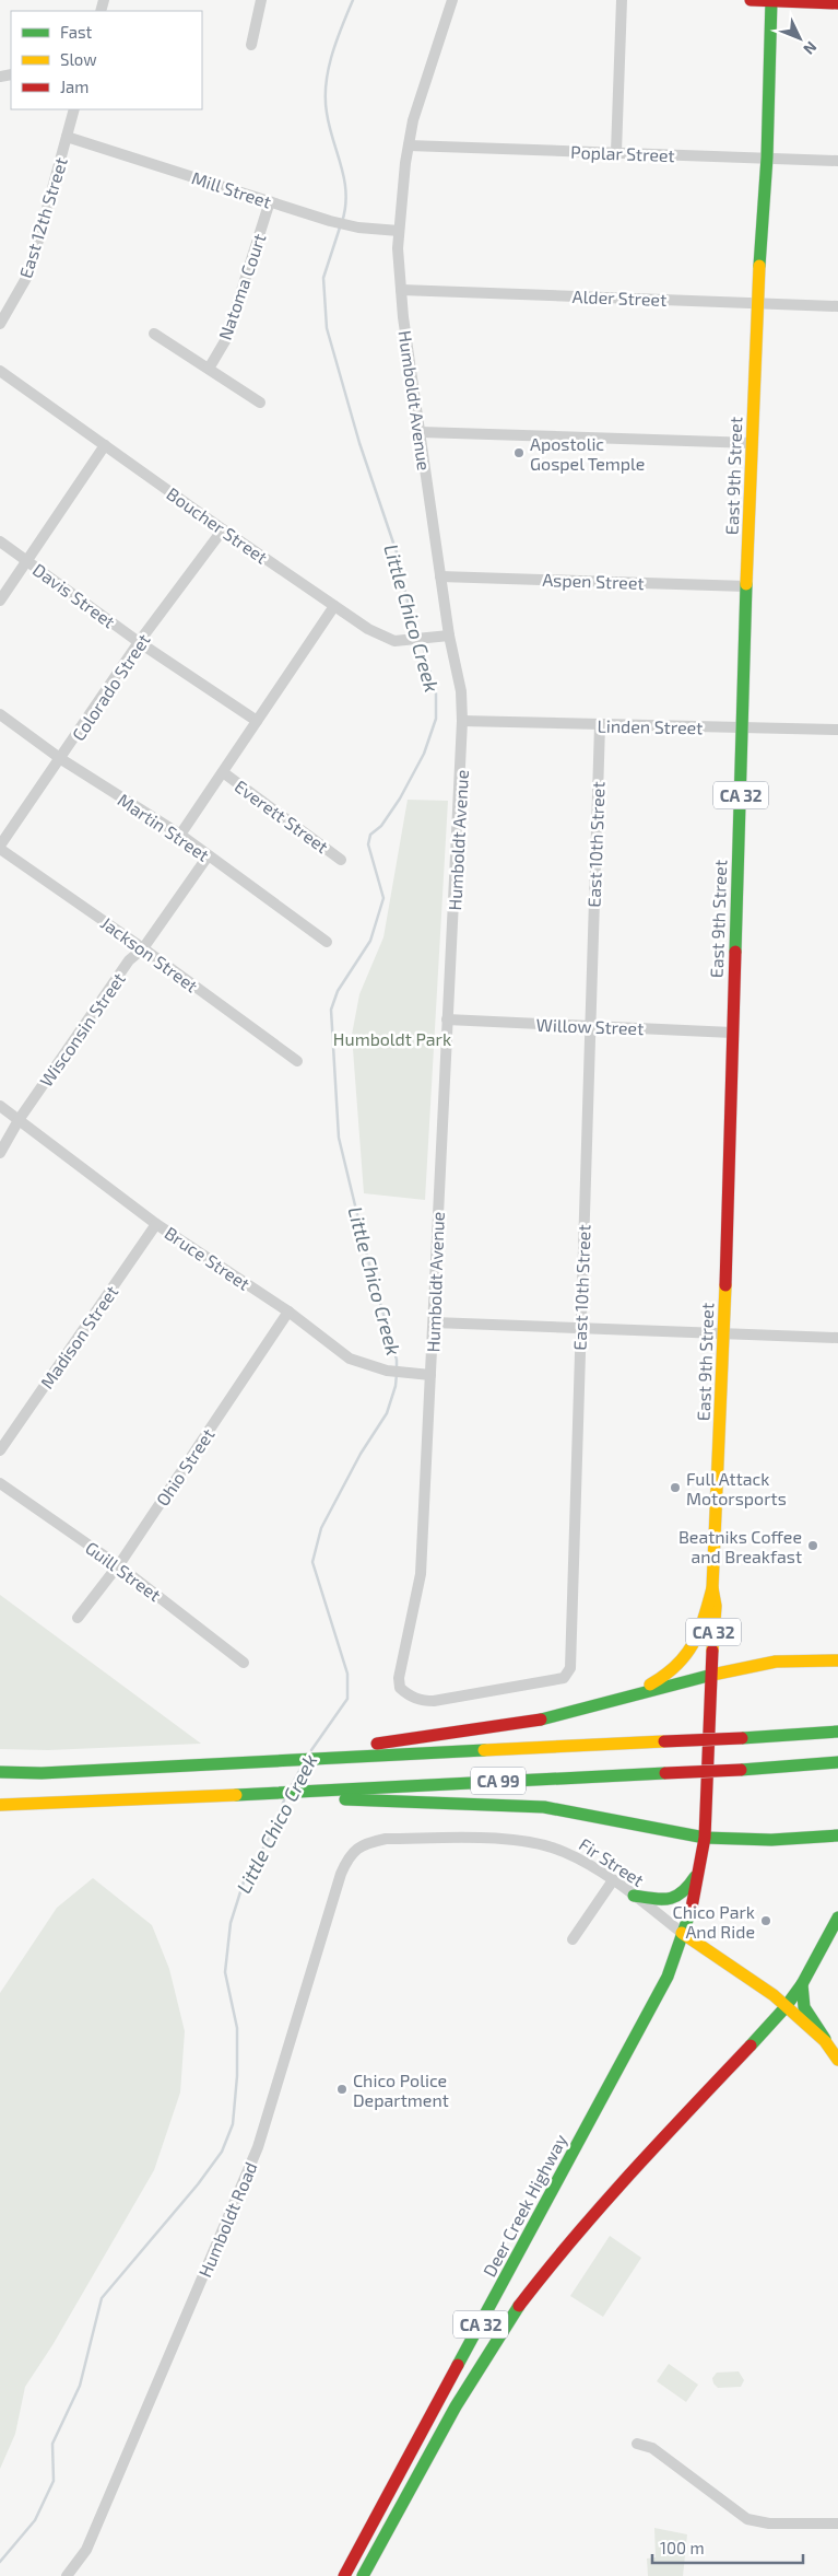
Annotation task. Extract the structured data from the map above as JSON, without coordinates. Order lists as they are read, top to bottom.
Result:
{
  "streets": {
    "main road": [
      "East 9th Street",
      "CA 32",
      "CA 99",
      "Fir Street",
      "Deer Creek Highway"
    ],
    "street": [
      "Poplar Street",
      "Mill Street",
      "East 12th Street",
      "Natoma Court",
      "Alder Street",
      "Humboldt Avenue",
      "Boucher Street",
      "Aspen Street",
      "Davis Street",
      "Colorado Street",
      "Linden Street",
      "Everett Street",
      "Martin Street",
      "East 10th Street",
      "Jackson Street",
      "Willow Street",
      "Wisconsin Street",
      "Bruce Street",
      "Madison Street",
      "Ohio Street",
      "Guill Street",
      "Humboldt Road"
    ]
  },
  "crossings": [
    ["Poplar Street", "Humboldt Avenue"],
    ["Poplar Street", "East 9th Street"],
    ["Mill Street", "East 12th Street"],
    ["Mill Street", "Natoma Court"],
    ["Mill Street", "Humboldt Avenue"],
    ["Alder Street", "Humboldt Avenue"],
    ["Alder Street", "East 9th Street"],
    ["Humboldt Avenue", "Boucher Street"],
    ["Humboldt Avenue", "Aspen Street"],
    ["Humboldt Avenue", "Linden Street"],
    ["Humboldt Avenue", "East 10th Street"],
    ["Humboldt Avenue", "Willow Street"],
    ["Humboldt Avenue", "Bruce Street"],
    ["East 9th Street", "Aspen Street"],
    ["East 9th Street", "Linden Street"],
    ["East 9th Street", "Willow Street"],
    ["East 9th Street", "Deer Creek Highway"],
    ["Boucher Street", "Colorado Street"],
    ["Davis Street", "Colorado Street"],
    ["Colorado Street", "Martin Street"],
    ["Colorado Street", "Jackson Street"],
    ["Linden Street", "East 10th Street"],
    ["CA 32", "Fir Street"],
    ["Martin Street", "Wisconsin Street"],
    ["East 10th Street", "Willow Street"],
    ["Jackson Street", "Wisconsin Street"],
    ["Wisconsin Street", "Bruce Street"],
    ["Bruce Street", "Madison Street"],
    ["Bruce Street", "Ohio Street"],
    ["Ohio Street", "Guill Street"],
    ["Fir Street", "Deer Creek Highway"],
    ["Fir Street", "Humboldt Road"]
  ],
  "water": ["Little Chico Creek"],
  "parks": ["Humboldt Park"],
  "places": [
    "Apostolic Gospel Temple",
    "Full Attack Motorsports",
    "Beatniks Coffee and Breakfast",
    "Chico Park And Ride",
    "Chico Police Department"
  ],
  "legend": ["Fast", "Slow", "Jam"],
  "scale_bar": "100 m",
  "north": "bottom right"
}
